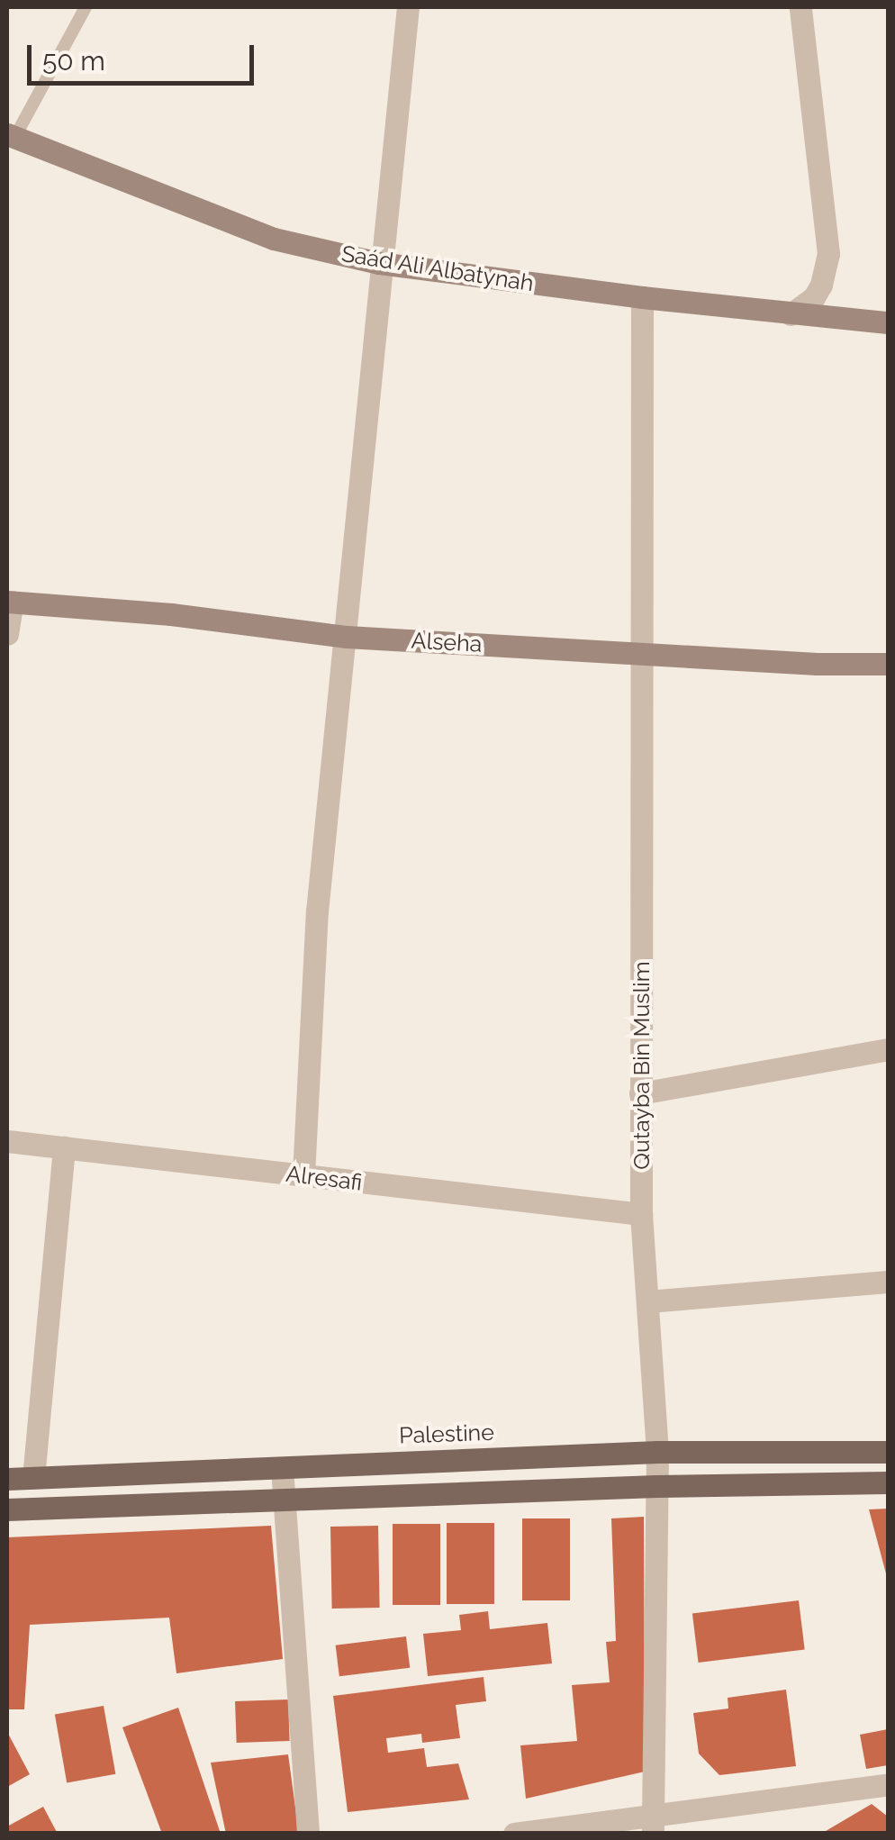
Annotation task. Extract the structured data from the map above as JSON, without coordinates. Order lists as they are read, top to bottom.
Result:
{
  "streets": {
    "main road": ["Saád Ali Albatynah", "Alseha", "Palestine"],
    "street": ["Qutayba Bin Muslim", "Alresafi"]
  },
  "crossings": [
    ["Saád Ali Albatynah", "Qutayba Bin Muslim"],
    ["Alseha", "Qutayba Bin Muslim"],
    ["Qutayba Bin Muslim", "Alresafi"],
    ["Qutayba Bin Muslim", "Palestine"]
  ],
  "scale_bar": "50 m"
}
